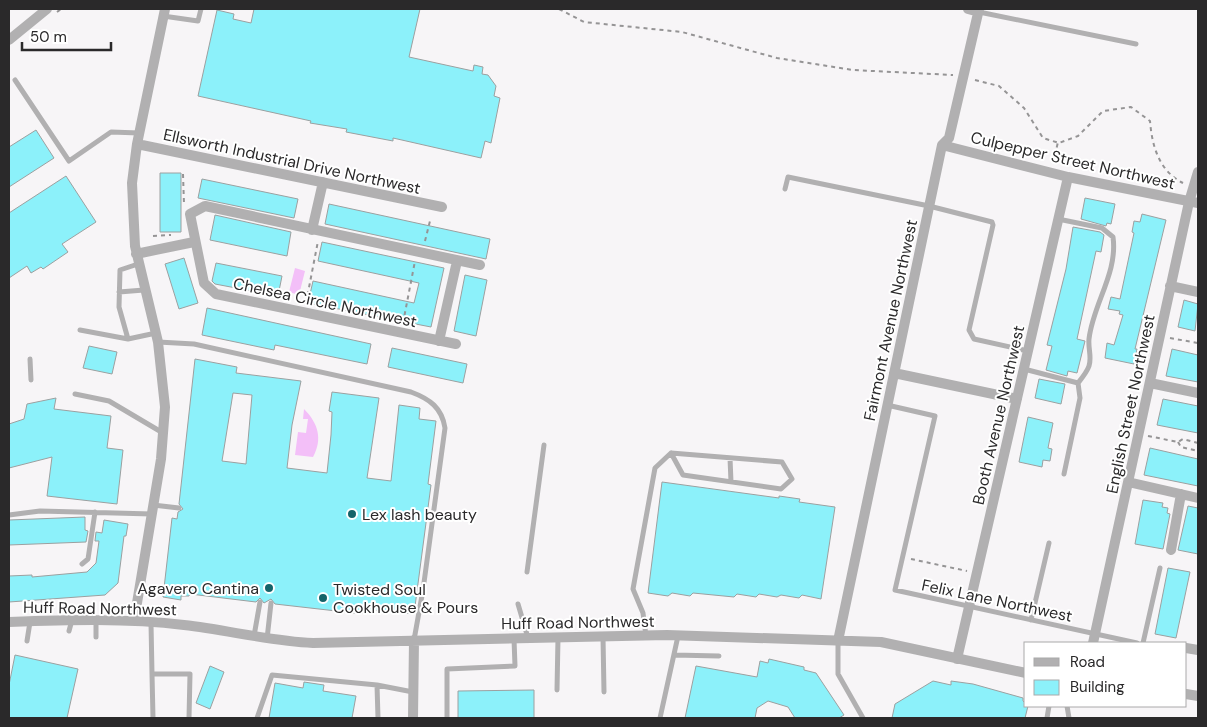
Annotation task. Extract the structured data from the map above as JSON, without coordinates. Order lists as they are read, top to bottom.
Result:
{
  "streets": {
    "street": [
      "Culpepper Street Northwest",
      "Ellsworth Industrial Drive Northwest",
      "Chelsea Circle Northwest",
      "Fairmont Avenue Northwest",
      "English Street Northwest",
      "Booth Avenue Northwest",
      "Huff Road Northwest"
    ],
    "lane": ["Felix Lane Northwest"]
  },
  "crossings": [
    ["Culpepper Street Northwest", "Fairmont Avenue Northwest"],
    ["Culpepper Street Northwest", "English Street Northwest"],
    ["Culpepper Street Northwest", "Booth Avenue Northwest"],
    ["Fairmont Avenue Northwest", "Felix Lane Northwest"],
    ["Fairmont Avenue Northwest", "Huff Road Northwest"],
    ["English Street Northwest", "Felix Lane Northwest"],
    ["Booth Avenue Northwest", "Felix Lane Northwest"],
    ["Booth Avenue Northwest", "Huff Road Northwest"]
  ],
  "places": ["Lex lash beauty", "Agavero Cantina", "Twisted Soul Cookhouse & Pours"],
  "legend": ["Road", "Building"],
  "scale_bar": "50 m"
}
